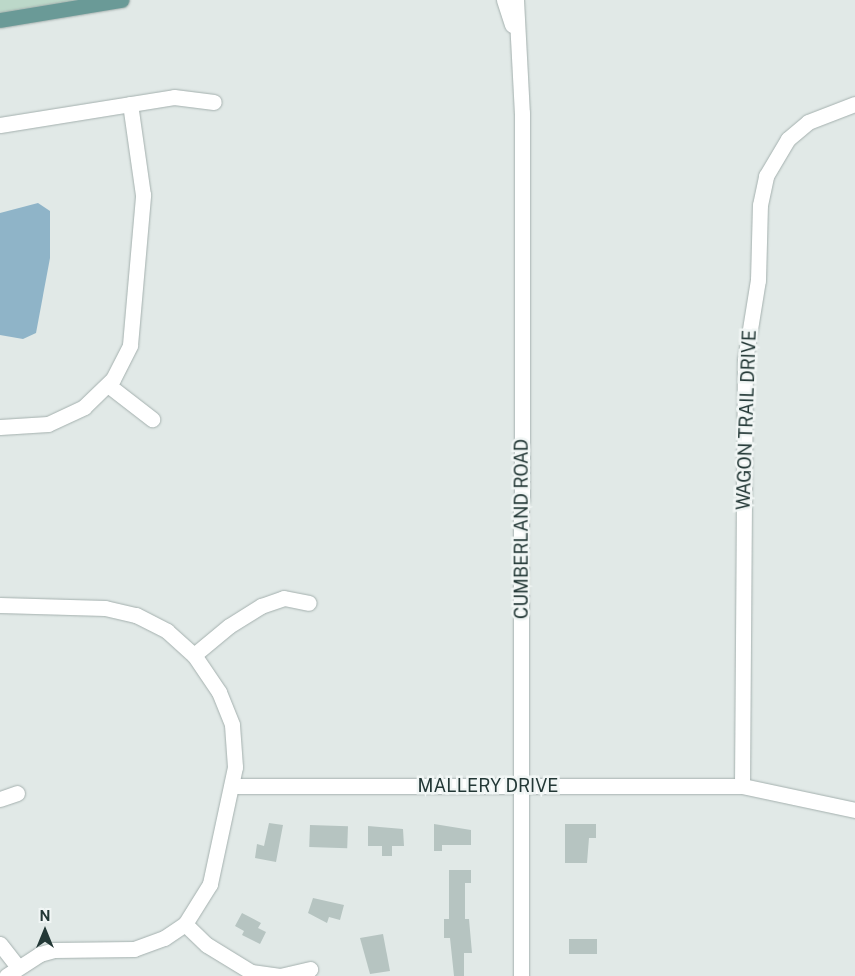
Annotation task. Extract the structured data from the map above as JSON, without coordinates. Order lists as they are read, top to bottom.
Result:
{
  "streets": {
    "street": ["WAGON TRAIL DRIVE", "CUMBERLAND ROAD", "MALLERY DRIVE"]
  },
  "crossings": [
    ["WAGON TRAIL DRIVE", "MALLERY DRIVE"],
    ["CUMBERLAND ROAD", "MALLERY DRIVE"]
  ],
  "north": "top"
}
